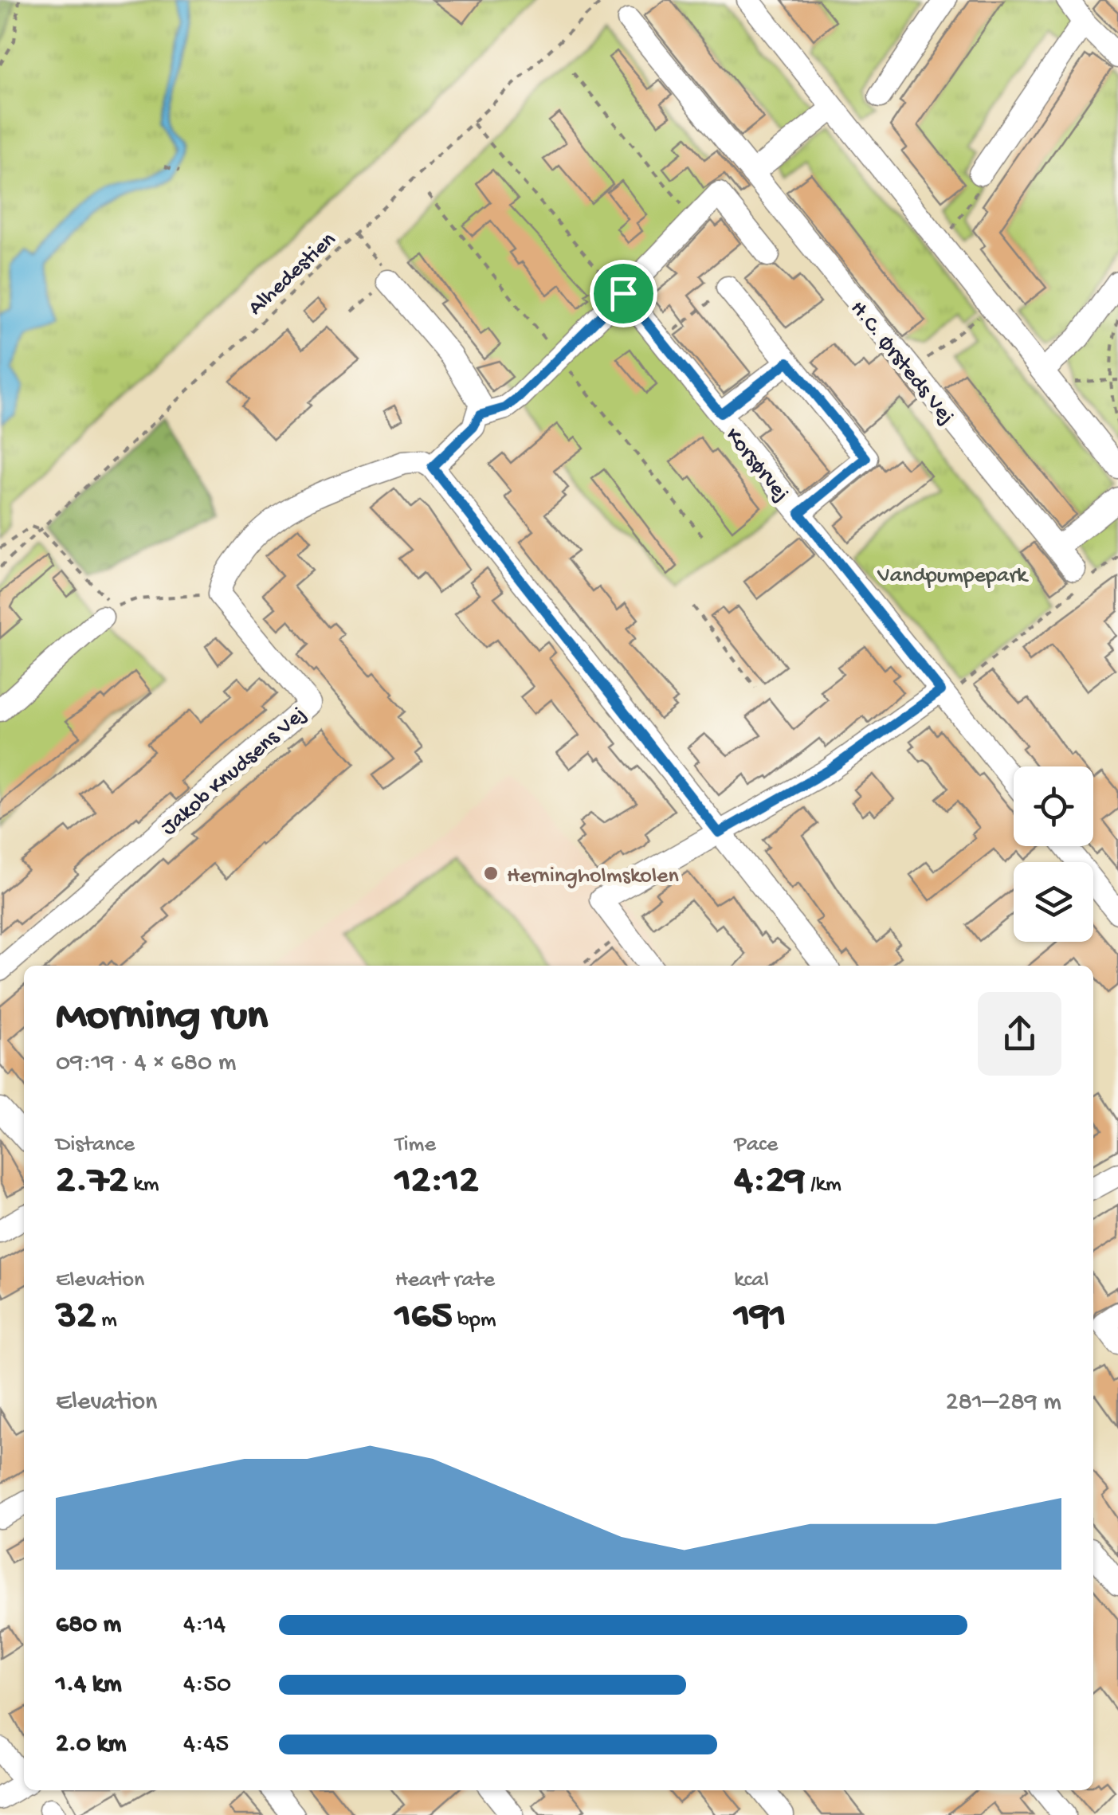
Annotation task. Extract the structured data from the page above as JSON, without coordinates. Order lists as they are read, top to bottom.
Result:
{
  "streets": {
    "street": ["H.C. Ørsteds Vej", "Korsørvej", "Jakob Knudsens Vej"],
    "path": ["Alhedestien"]
  },
  "parks": ["Vandpumpepark"],
  "places": ["Herningholmskolen"],
  "page": {
    "heading": ["Morning run", "09:19 · 4 × 680 m"],
    "stats": [
      ["Distance", "2.72 km"],
      ["Time", "12:12"],
      ["Pace", "4:29 /km"],
      ["Elevation", "32 m"],
      ["Heart rate", "165 bpm"],
      ["kcal", "191"]
    ],
    "chart": ["Elevation", "281–289 m"],
    "list": [
      {
        "name": "680 m",
        "note": "4:14"
      },
      {
        "name": "1.4 km",
        "note": "4:50"
      },
      {
        "name": "2.0 km",
        "note": "4:45"
      }
    ]
  }
}
